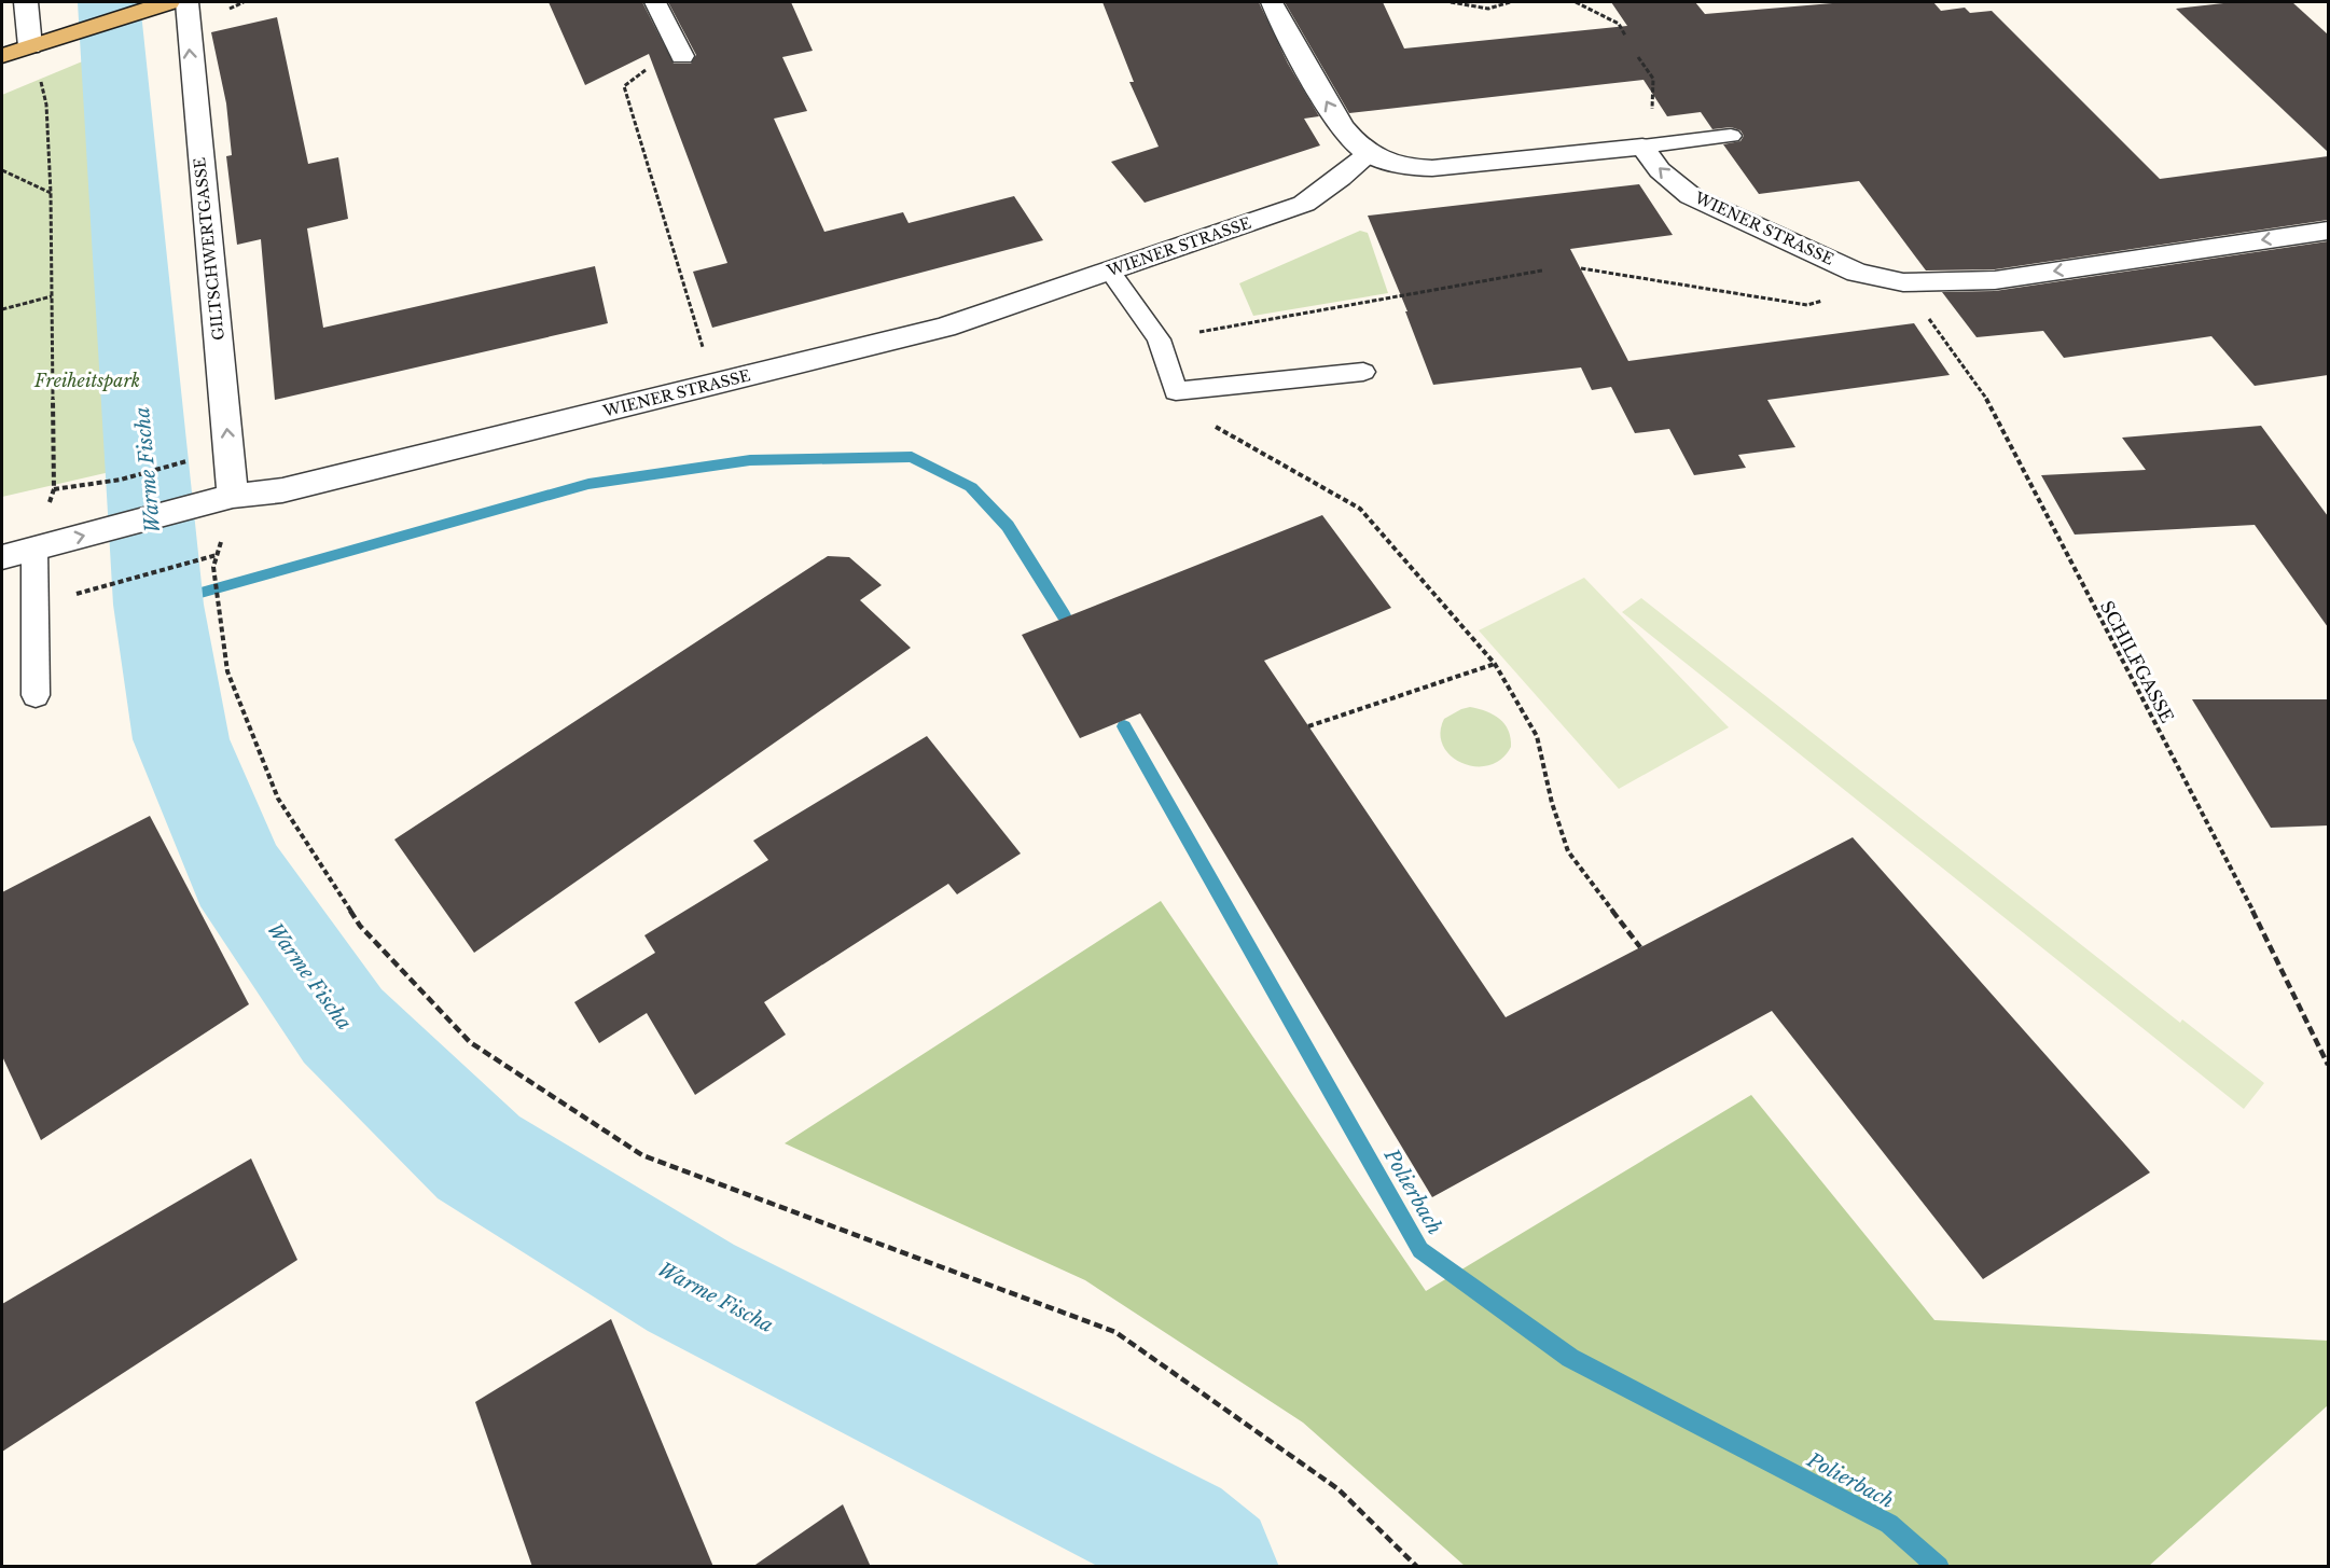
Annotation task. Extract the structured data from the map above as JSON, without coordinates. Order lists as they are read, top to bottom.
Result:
{
  "streets": {
    "street": ["WIENER STRASSE", "GILTSCHWERTGASSE"],
    "path": ["SCHILFGASSE"]
  },
  "crossings": [
    ["WIENER STRASSE", "GILTSCHWERTGASSE"],
    ["WIENER STRASSE", "SCHILFGASSE"]
  ],
  "one_way": ["GILTSCHWERTGASSE"],
  "water": ["Warme Fischa", "Polierbach"],
  "parks": ["Freiheitspark"]
}
